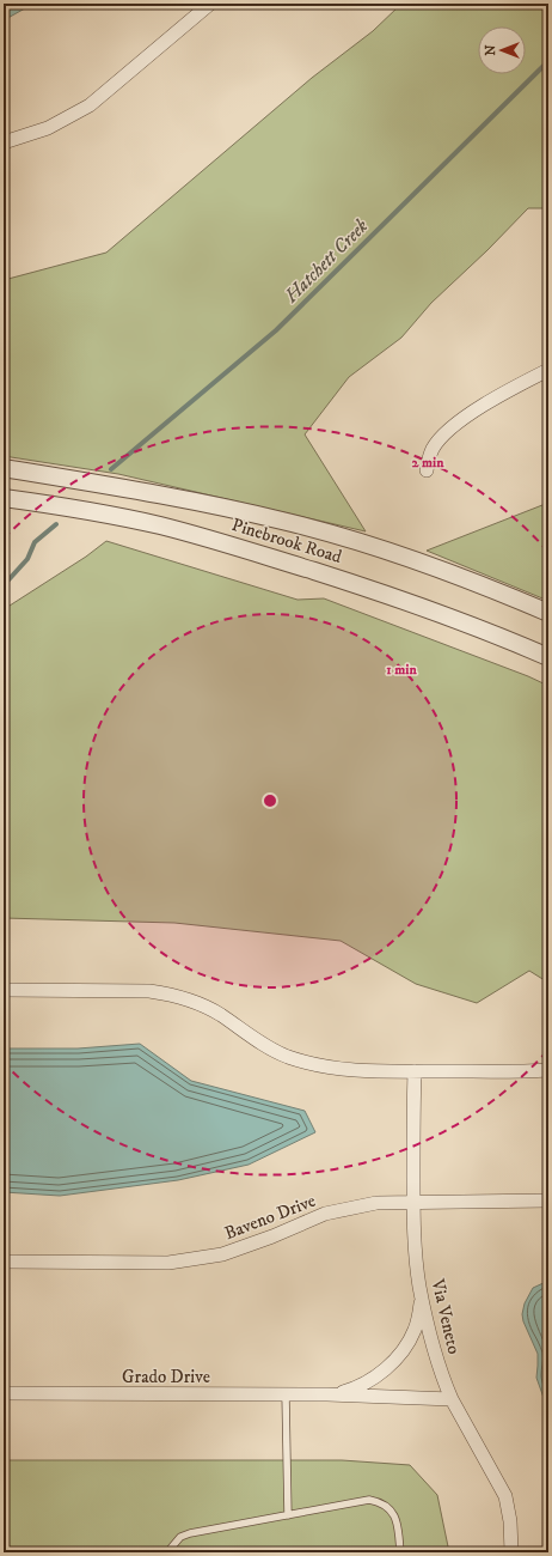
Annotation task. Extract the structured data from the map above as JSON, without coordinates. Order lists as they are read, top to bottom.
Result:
{
  "streets": {
    "street": [
      "Pinebrook Road",
      "Baveno Drive",
      "Via Veneto",
      "Grado Drive"
    ]
  },
  "crossings": [
    ["Baveno Drive", "Via Veneto"],
    ["Via Veneto", "Grado Drive"]
  ],
  "water": ["Hatchett Creek"],
  "north": "left",
  "rings": ["2 min", "1 min"]
}
